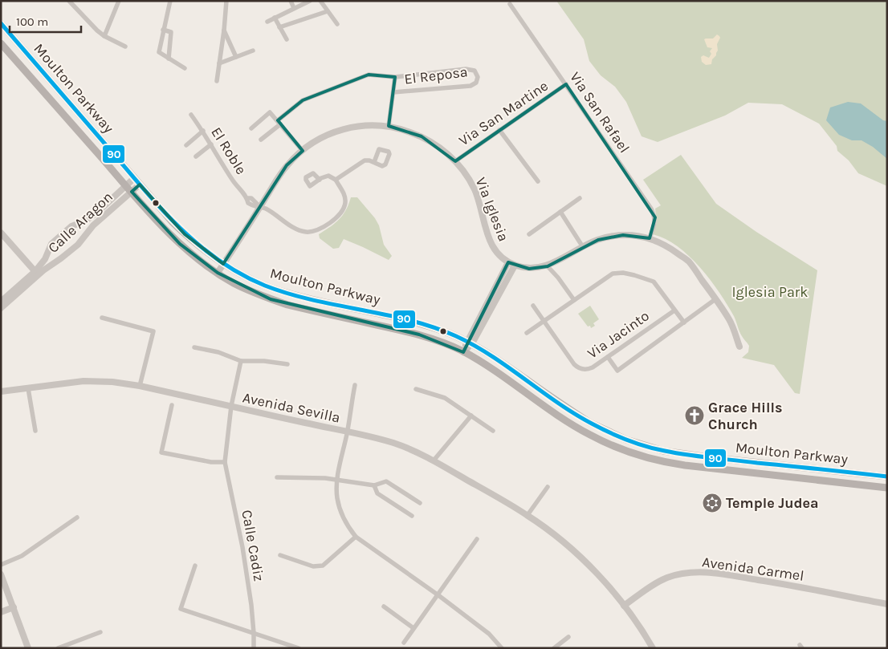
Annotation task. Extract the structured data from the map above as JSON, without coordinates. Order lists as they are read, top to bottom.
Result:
{
  "streets": {
    "main road": ["Moulton Parkway"],
    "street": [
      "El Reposa",
      "Via San Rafael",
      "Via San Martine",
      "El Roble",
      "Via Iglesia",
      "Calle Aragon",
      "Via Jacinto",
      "Avenida Sevilla",
      "Calle Cadiz",
      "Avenida Carmel"
    ]
  },
  "crossings": [
    ["Moulton Parkway", "Via Iglesia"],
    ["Moulton Parkway", "Calle Aragon"],
    ["Via San Rafael", "Via San Martine"],
    ["Via San Rafael", "Via Iglesia"],
    ["Via San Martine", "Via Iglesia"],
    ["El Roble", "Via Iglesia"],
    ["Avenida Sevilla", "Calle Cadiz"],
    ["Avenida Sevilla", "Avenida Carmel"]
  ],
  "parks": ["Iglesia Park"],
  "places": {
    "church": ["Grace Hills Church"],
    "synagogue": ["Temple Judea"]
  },
  "lines": ["transit line 90"],
  "scale_bar": "100 m"
}
